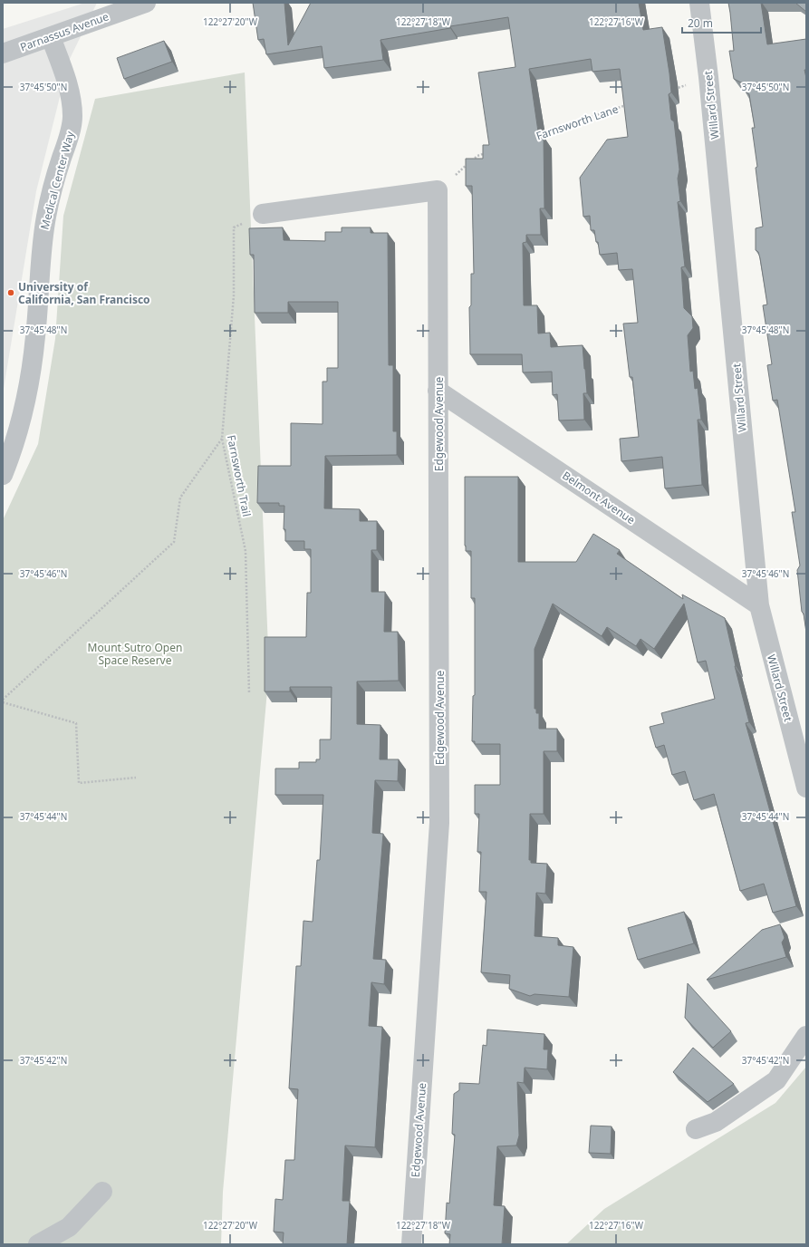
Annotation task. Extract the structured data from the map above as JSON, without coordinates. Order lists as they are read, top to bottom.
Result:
{
  "streets": {
    "street": [
      "Parnassus Avenue",
      "Willard Street",
      "Medical Center Way",
      "Edgewood Avenue",
      "Belmont Avenue"
    ],
    "path": ["Farnsworth Lane", "Farnsworth Trail"]
  },
  "crossings": [
    ["Parnassus Avenue", "Medical Center Way"],
    ["Willard Street", "Belmont Avenue"],
    ["Edgewood Avenue", "Belmont Avenue"]
  ],
  "parks": ["Mount Sutro Open Space Reserve"],
  "places": ["University of California, San Francisco"],
  "scale_bar": "20 m",
  "coordinates": [
    "122°27'20\"W",
    "122°27'18\"W",
    "122°27'16\"W",
    "37°45'50\"N",
    "37°45'48\"N",
    "37°45'46\"N",
    "37°45'44\"N",
    "37°45'42\"N"
  ]
}
